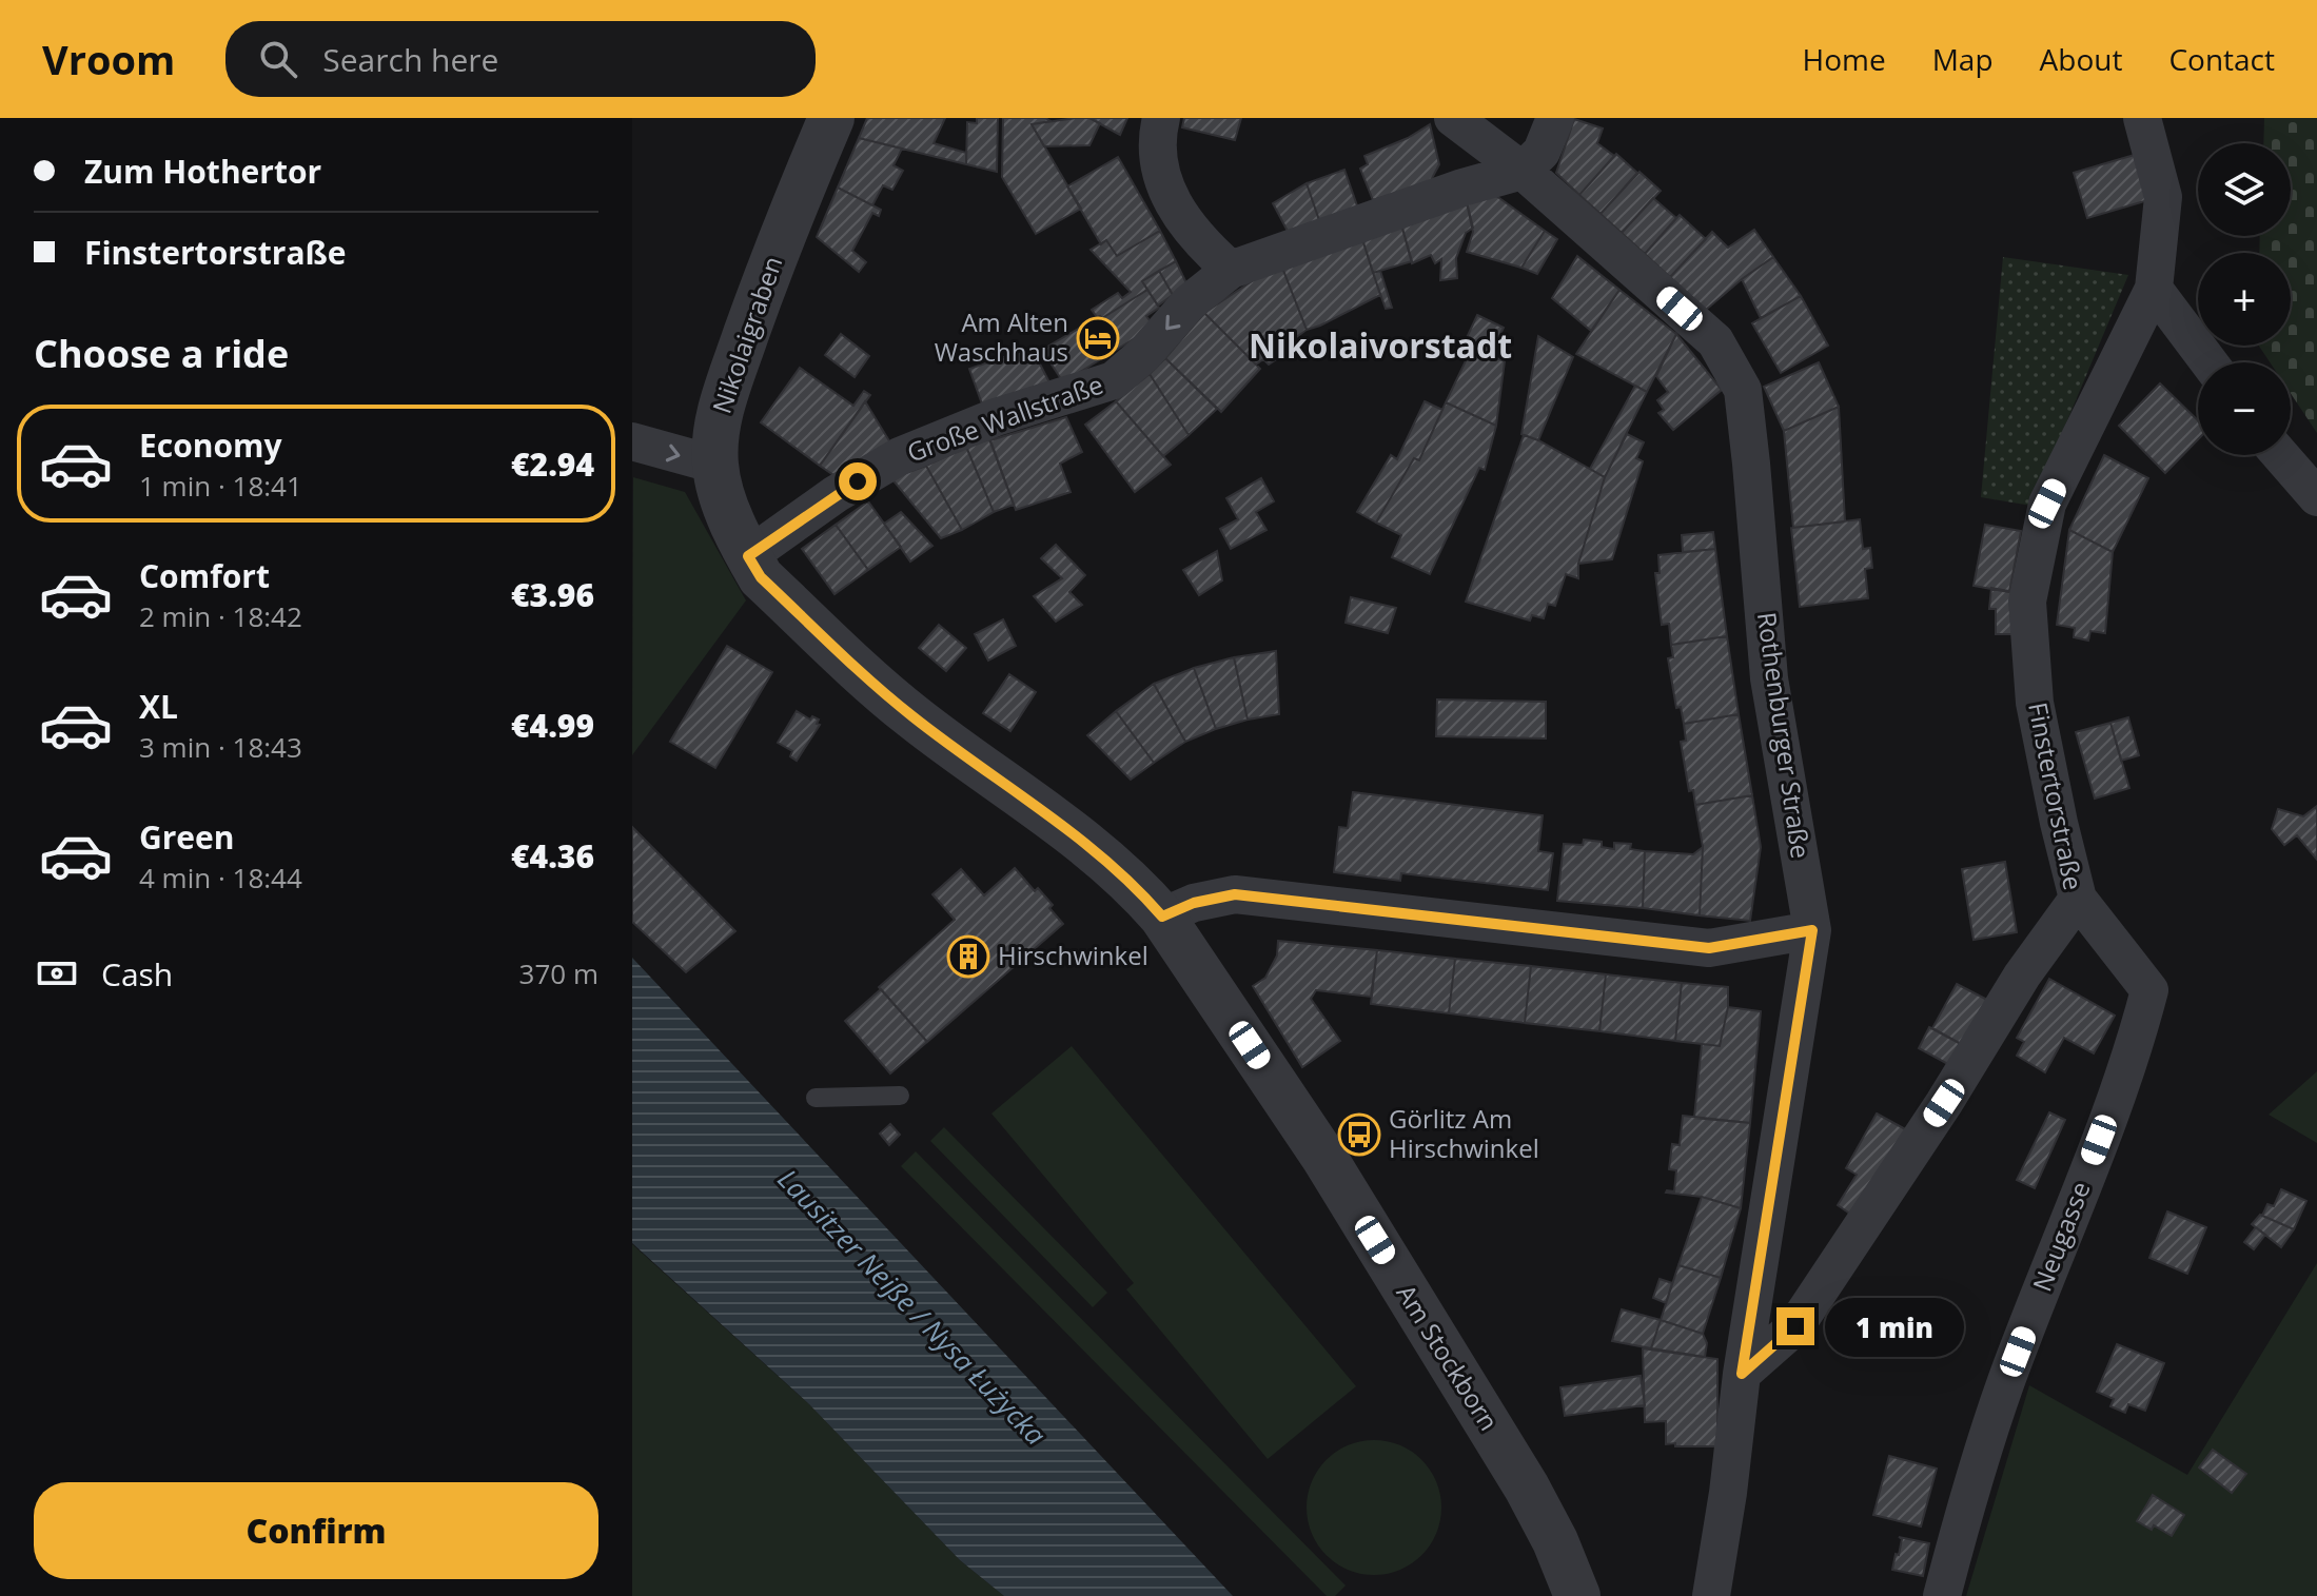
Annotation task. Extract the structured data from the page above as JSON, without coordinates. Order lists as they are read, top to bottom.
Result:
{
  "streets": {
    "street": [
      "Nikolaigraben",
      "Große Wallstraße",
      "Rothenburger Straße",
      "Finstertorstraße",
      "Neugasse",
      "Am Stockborn"
    ]
  },
  "crossings": [
    ["Nikolaigraben", "Große Wallstraße"],
    ["Nikolaigraben", "Am Stockborn"],
    ["Große Wallstraße", "Rothenburger Straße"],
    ["Große Wallstraße", "Am Stockborn"],
    ["Rothenburger Straße", "Finstertorstraße"],
    ["Finstertorstraße", "Neugasse"]
  ],
  "one_way": ["Große Wallstraße"],
  "districts": ["Nikolaivorstadt"],
  "water": ["Lausitzer Neiße / Nysa Łużycka"],
  "places": {
    "hotel": ["Am Alten Waschhaus"],
    "building": ["Hirschwinkel"],
    "bus stop": ["Görlitz Am Hirschwinkel"]
  },
  "page": {
    "header": "Vroom",
    "search": "Search here",
    "nav": [
      "Home",
      "Map",
      "About",
      "Contact"
    ],
    "banner": ["Zum Hothertor", "Finstertorstraße"],
    "map_buttons": ["+", "−"],
    "heading": "Choose a ride",
    "list": [
      {
        "name": "Economy",
        "note": "1 min · 18:41",
        "value": "€2.94"
      },
      {
        "name": "Comfort",
        "note": "2 min · 18:42",
        "value": "€3.96"
      },
      {
        "name": "XL",
        "note": "3 min · 18:43",
        "value": "€4.99"
      },
      {
        "name": "Green",
        "note": "4 min · 18:44",
        "value": "€4.36"
      }
    ],
    "pay": ["Cash", "370 m"],
    "bubble": "1 min",
    "buttons": "Confirm"
  }
}
